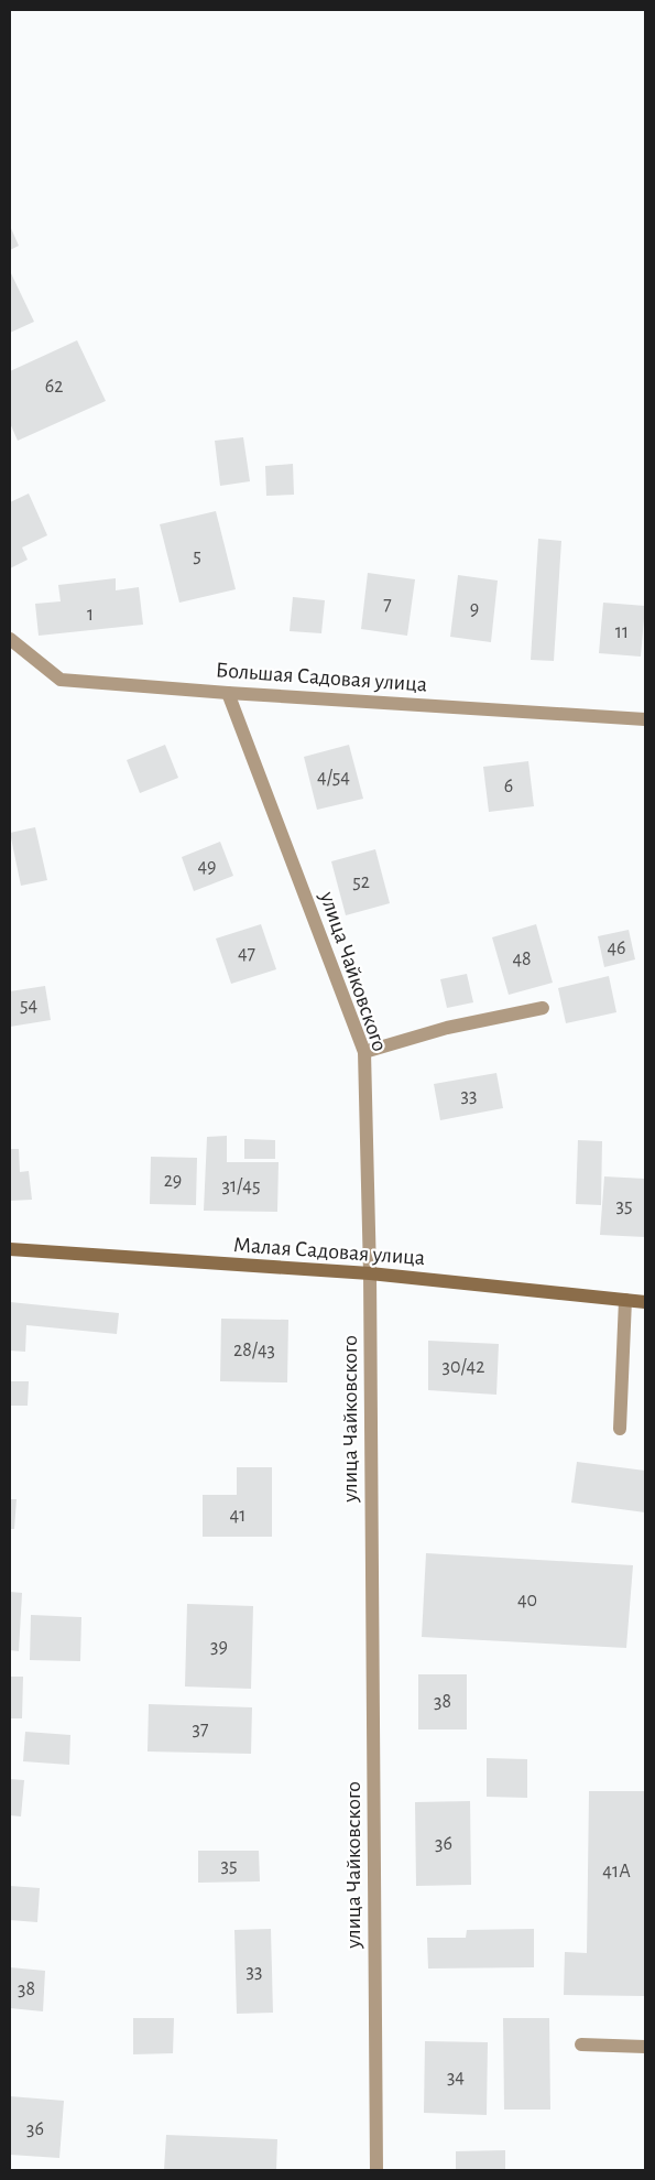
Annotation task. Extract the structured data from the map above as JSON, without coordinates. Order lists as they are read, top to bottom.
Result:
{
  "streets": {
    "main road": ["Малая Садовая улица"],
    "street": ["Большая Садовая улица", "улица Чайковского"]
  },
  "crossings": [
    ["Большая Садовая улица", "улица Чайковского"],
    ["улица Чайковского", "Малая Садовая улица"]
  ],
  "house_numbers": [
    "62",
    "5",
    "7",
    "9",
    "1",
    "11",
    "4/54",
    "6",
    "49",
    "52",
    "46",
    "47",
    "48",
    "54",
    "33",
    "29",
    "31/45",
    "35",
    "28/43",
    "30/42",
    "41",
    "40",
    "39",
    "38",
    "37",
    "36",
    "35",
    "41А",
    "33",
    "38",
    "34",
    "36"
  ]
}
